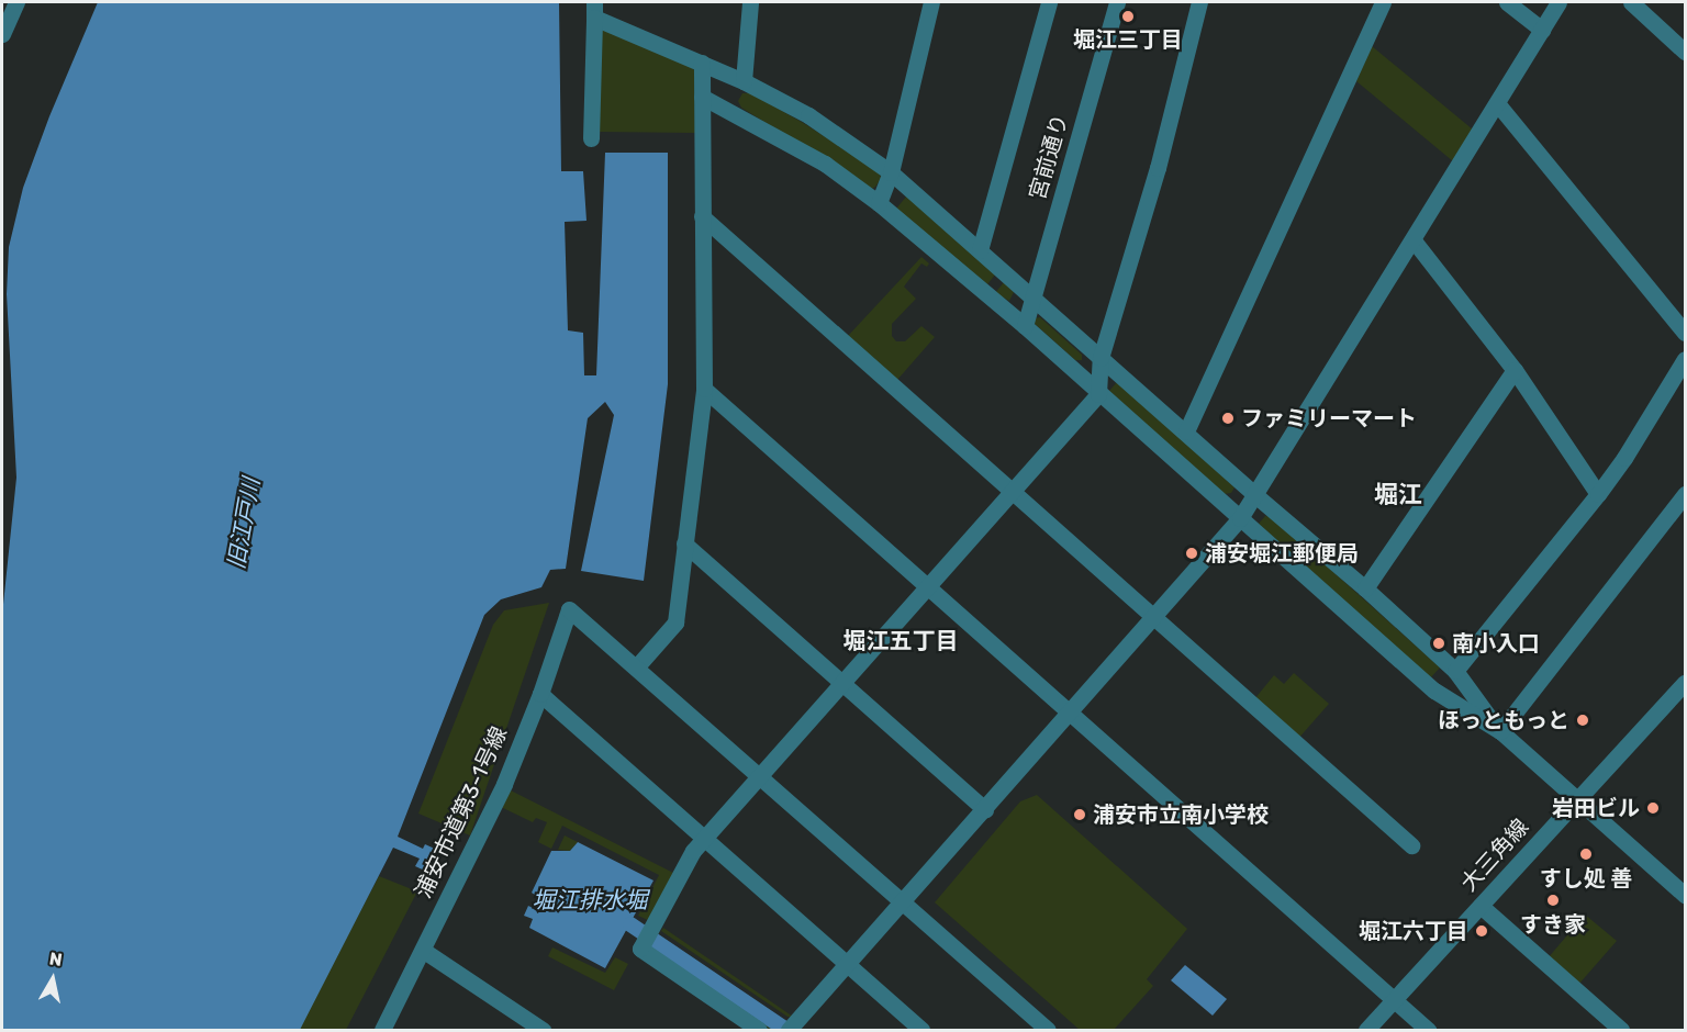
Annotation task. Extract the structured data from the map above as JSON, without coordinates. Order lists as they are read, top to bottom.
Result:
{
  "streets": {
    "street": ["宮前通り", "浦安市道第3-1号線", "大三角線"]
  },
  "districts": ["堀江", "堀江五丁目"],
  "water": ["旧江戸川", "堀江排水堀"],
  "places": [
    "堀江三丁目",
    "ファミリーマート",
    "浦安堀江郵便局",
    "南小入口",
    "ほっともっと",
    "岩田ビル",
    "浦安市立南小学校",
    "すし処 善",
    "すき家",
    "堀江六丁目"
  ],
  "north": "top"
}
